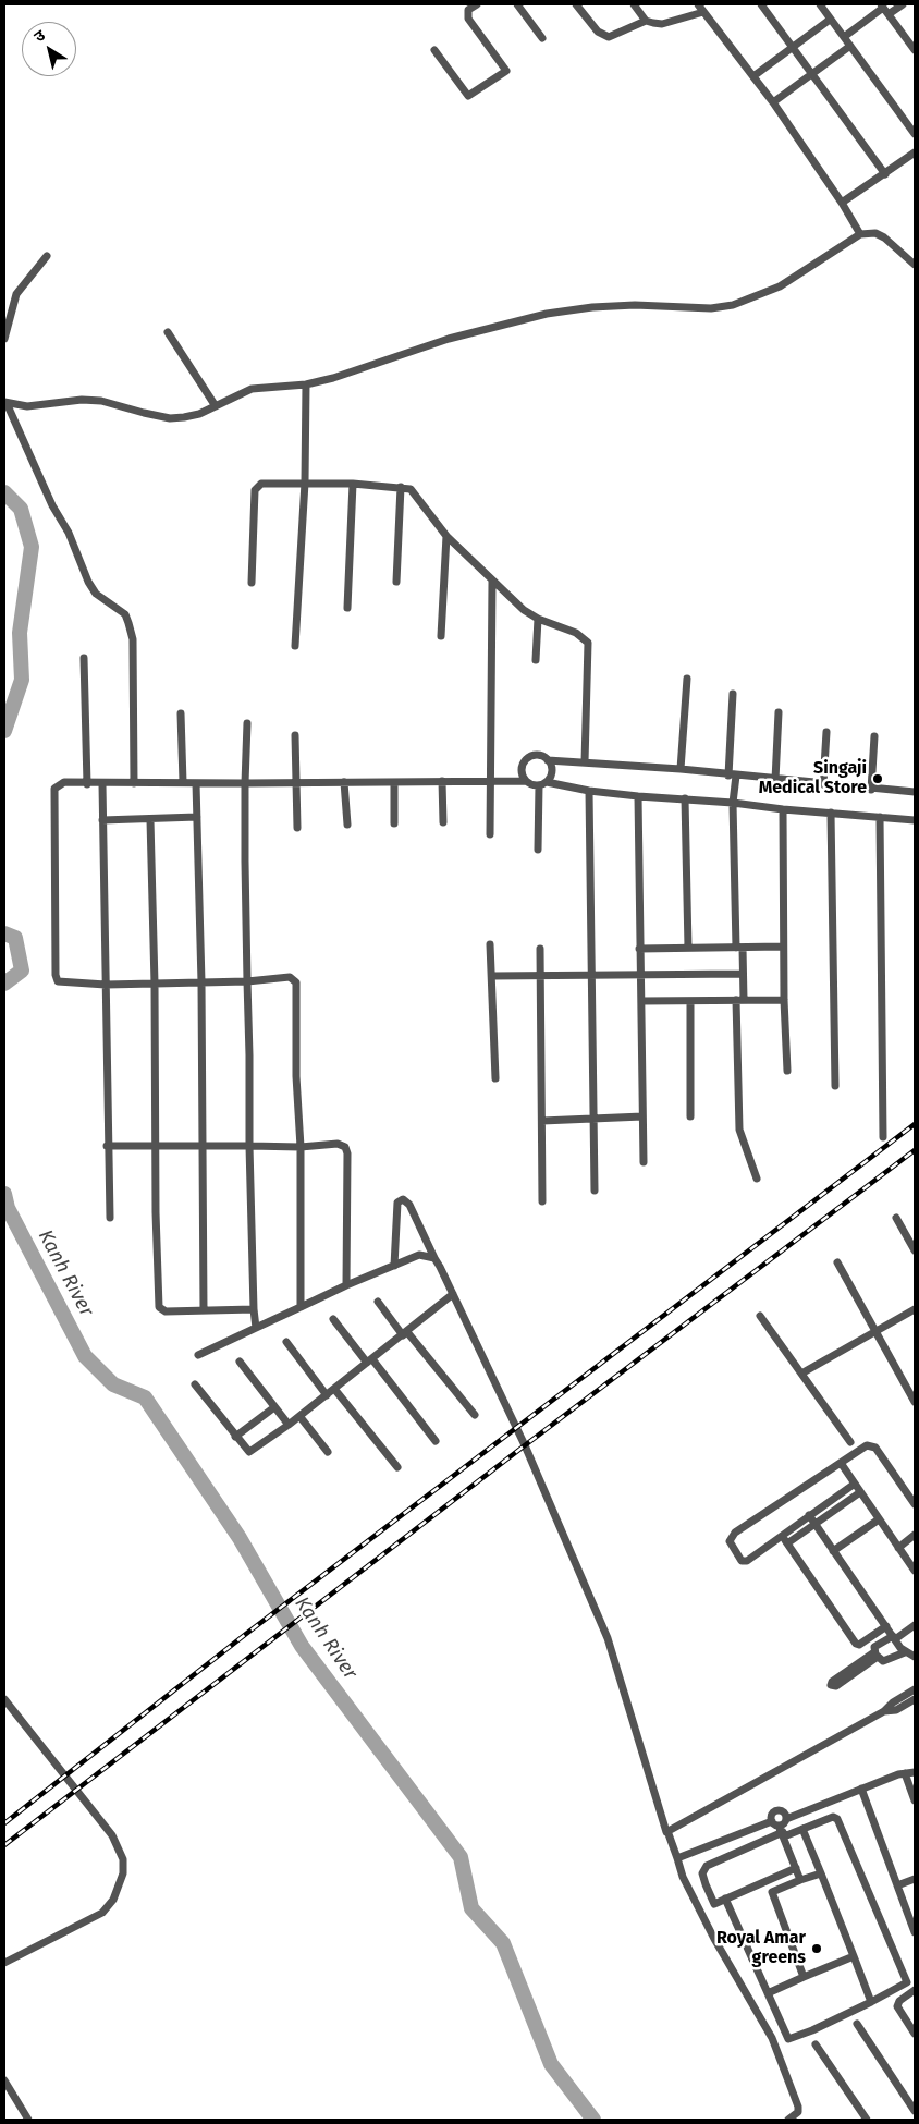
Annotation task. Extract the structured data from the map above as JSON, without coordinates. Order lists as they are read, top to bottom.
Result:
{
  "water": ["Kanh River"],
  "places": ["Singaji Medical Store", "Royal Amar greens"],
  "north": "top left"
}
